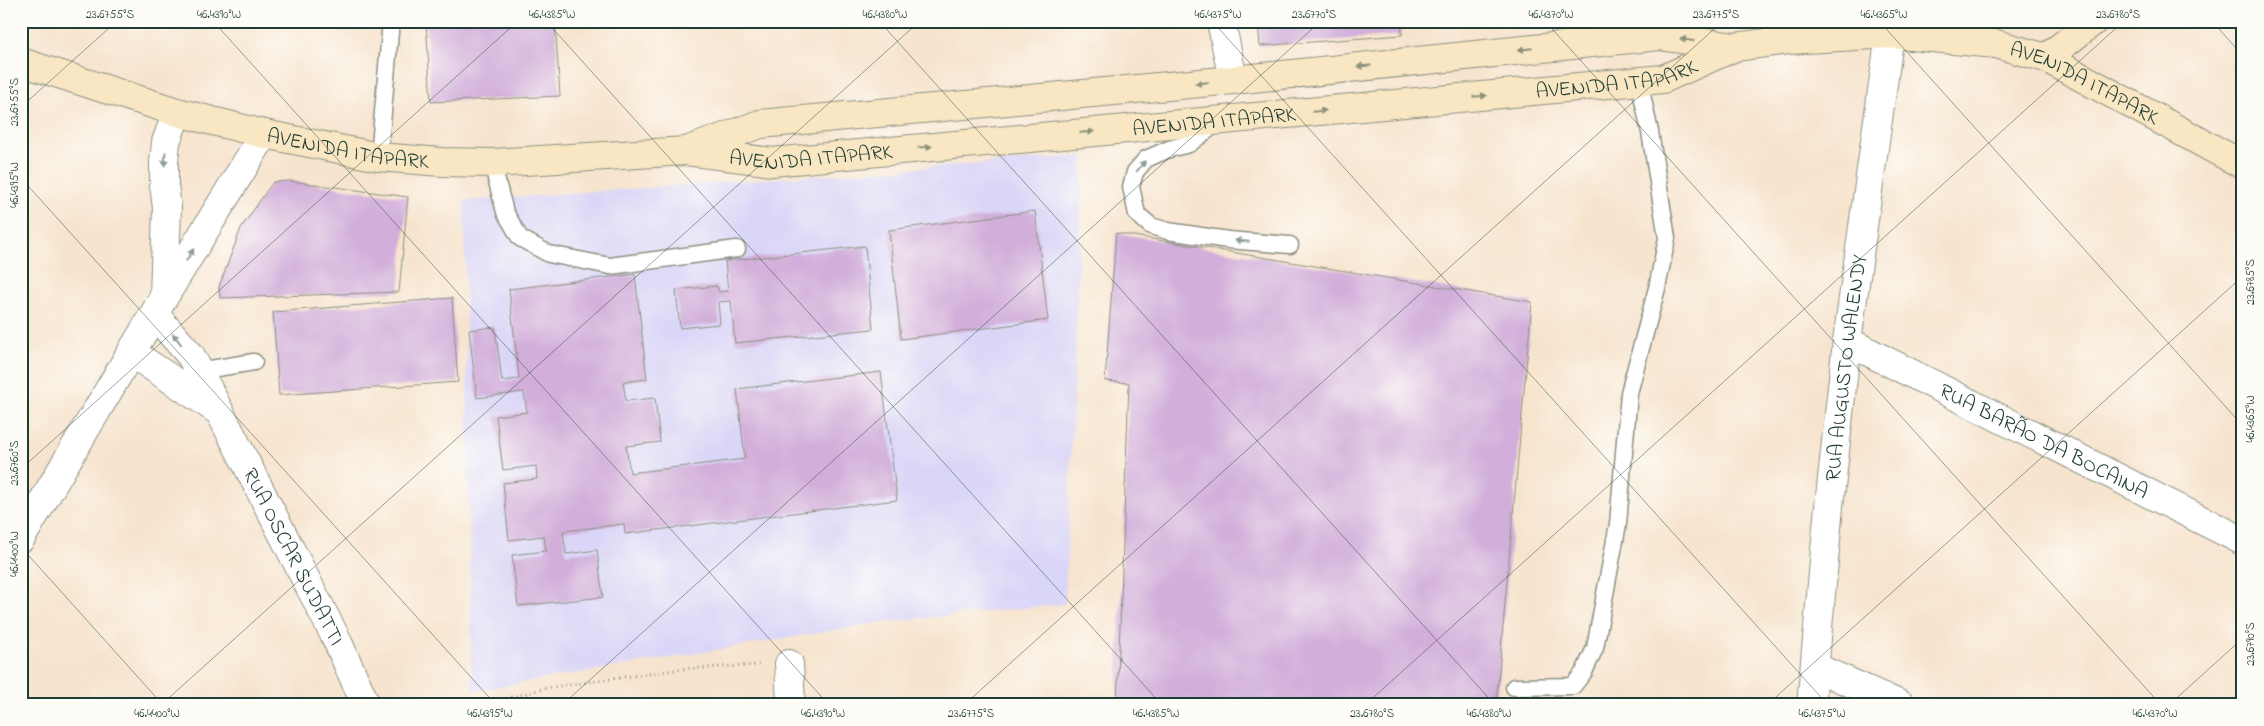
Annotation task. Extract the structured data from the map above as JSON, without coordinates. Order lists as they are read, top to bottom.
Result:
{
  "streets": {
    "main road": ["AVENIDA ITAPARK"],
    "street": ["RUA AUGUSTO WALENDY", "RUA BARÃO DA BOCAINA", "RUA OSCAR SUDATTI"]
  },
  "crossings": [
    ["AVENIDA ITAPARK", "RUA AUGUSTO WALENDY"],
    ["RUA AUGUSTO WALENDY", "RUA BARÃO DA BOCAINA"]
  ],
  "coordinates": [
    "23.6755°S",
    "46.4390°W",
    "46.4385°W",
    "46.4380°W",
    "46.4375°W",
    "23.6770°S",
    "46.4370°W",
    "23.6775°S",
    "46.4365°W",
    "23.6780°S",
    "46.4395°W",
    "23.6785°S",
    "23.6760°S",
    "46.4400°W",
    "23.6790°S"
  ]
}
